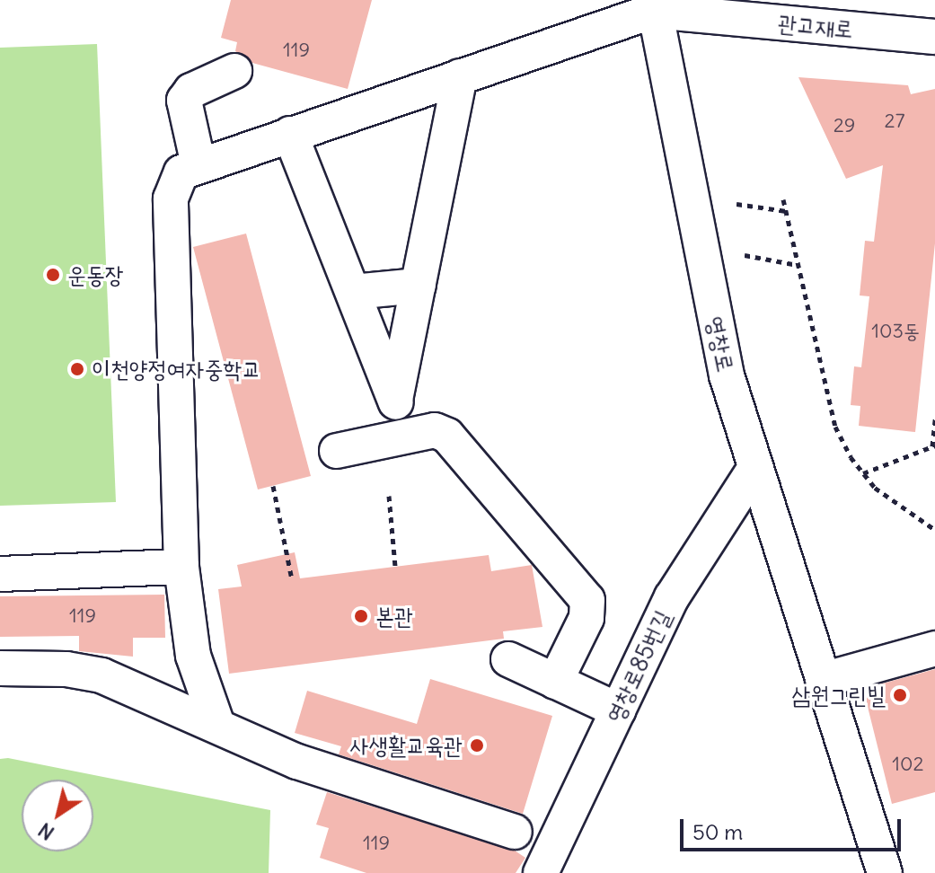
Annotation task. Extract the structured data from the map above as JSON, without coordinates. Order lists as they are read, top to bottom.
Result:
{
  "streets": {
    "street": ["관고재로", "영창로", "영창로85번길"]
  },
  "crossings": [
    ["관고재로", "영창로"],
    ["영창로", "영창로85번길"]
  ],
  "places": [
    "운동장",
    "이천양정여자중학교",
    "본관",
    "삼원그린빌",
    "사생활교육관"
  ],
  "house_numbers": [
    "119",
    "27",
    "29",
    "103동",
    "119",
    "102",
    "119"
  ],
  "scale_bar": "50 m",
  "north": "bottom left"
}
